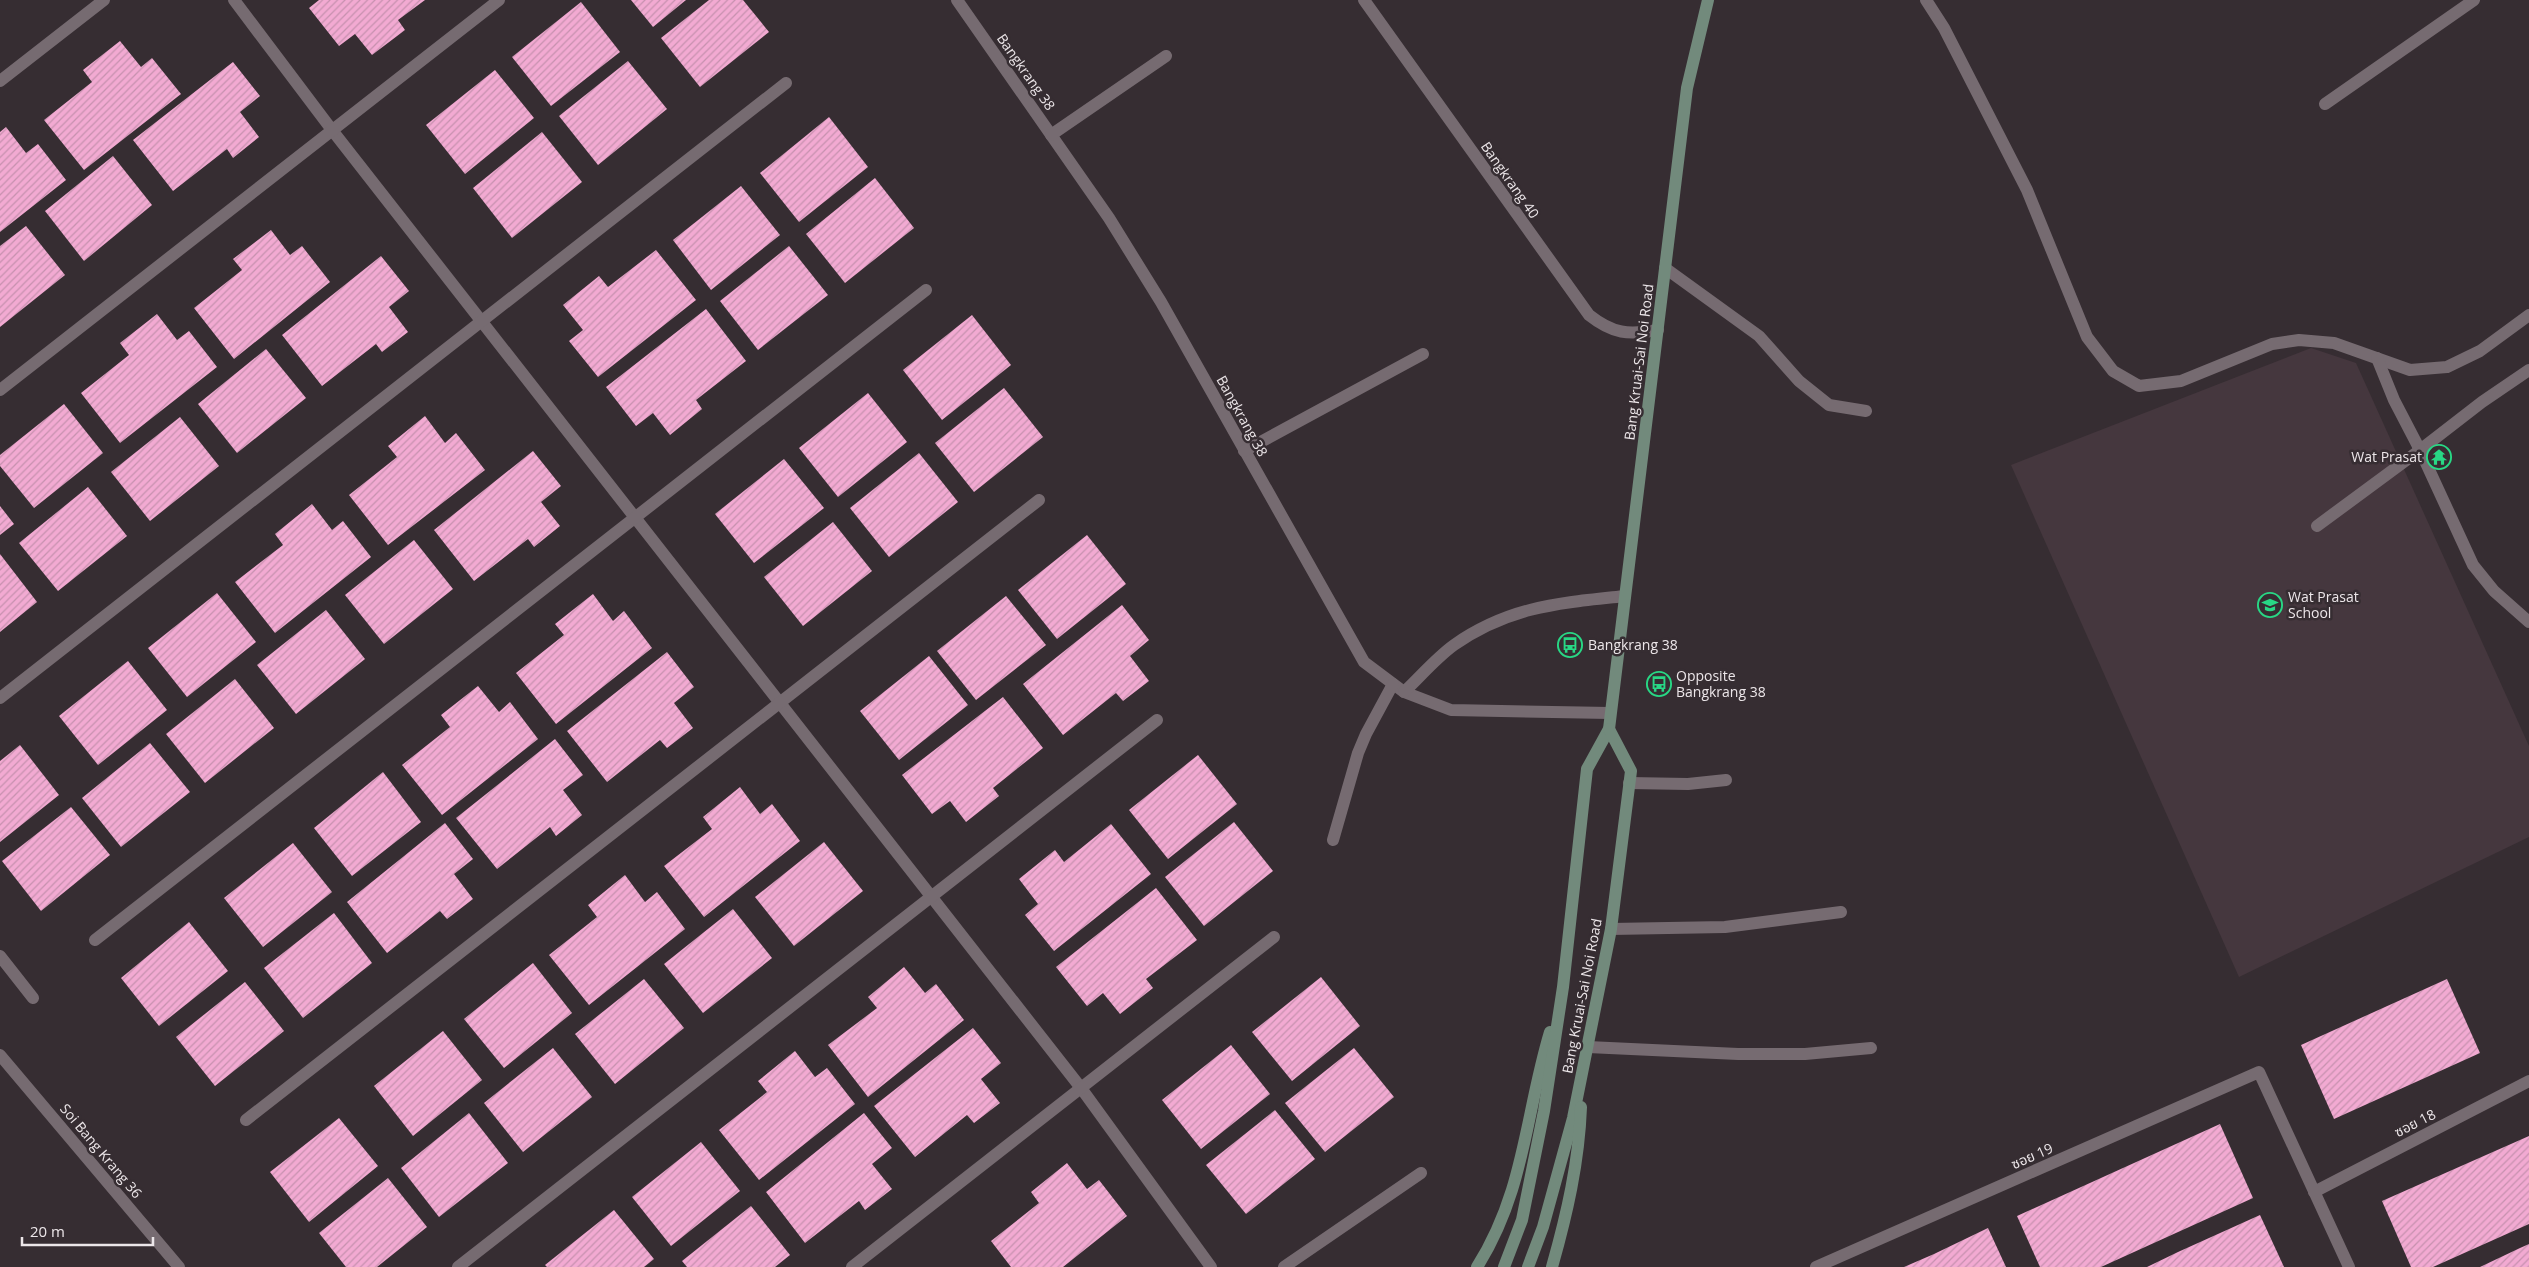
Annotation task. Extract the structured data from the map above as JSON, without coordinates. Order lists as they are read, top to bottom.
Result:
{
  "streets": {
    "main road": ["Bang Kruai-Sai Noi Road"],
    "street": [
      "Bangkrang 38",
      "Bangkrang 40",
      "ซอย 18",
      "Soi Bang Krang 36",
      "ซอย 19"
    ]
  },
  "crossings": [
    ["Bangkrang 38", "Bang Kruai-Sai Noi Road"],
    ["Bangkrang 40", "Bang Kruai-Sai Noi Road"],
    ["ซอย 18", "ซอย 19"]
  ],
  "places": {
    "temple": ["Wat Prasat"],
    "school or university": ["Wat Prasat School"],
    "bus stop": ["Bangkrang 38", "Opposite Bangkrang 38"]
  },
  "scale_bar": "20 m"
}
